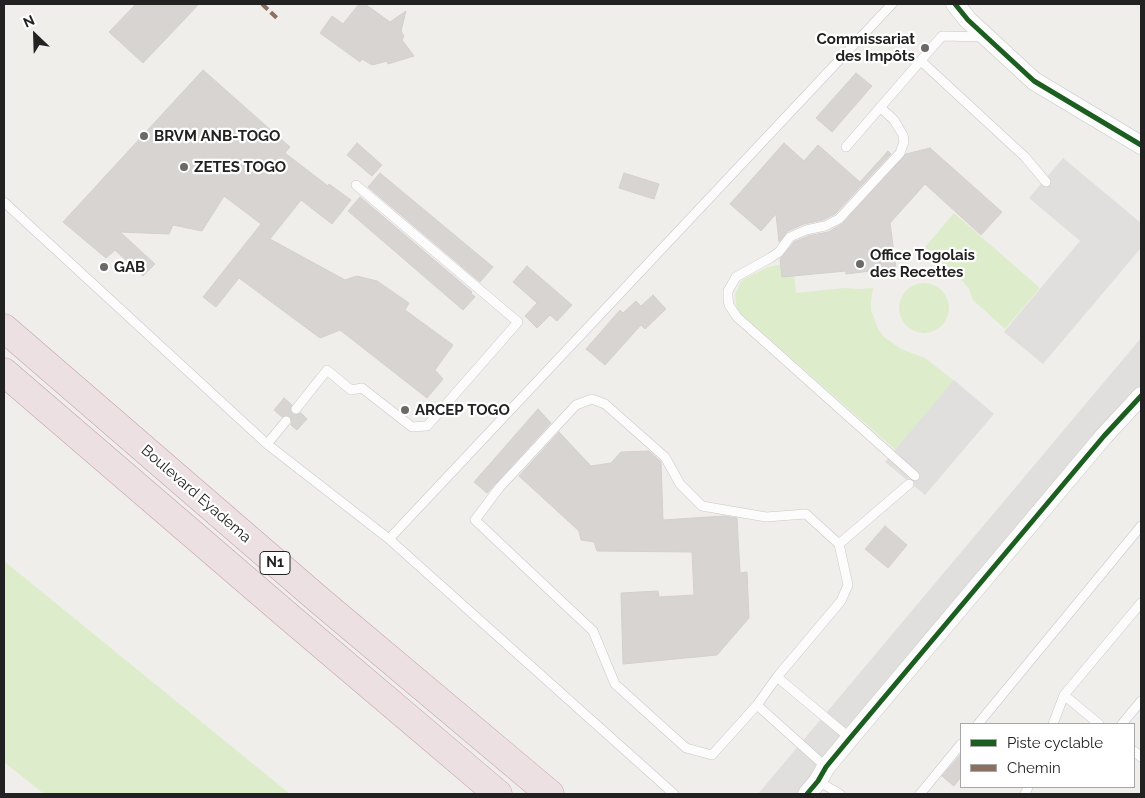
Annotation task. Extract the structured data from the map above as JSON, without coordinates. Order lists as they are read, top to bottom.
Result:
{
  "streets": {
    "highway": ["Boulevard Eyadema", "N1"]
  },
  "places": [
    "Commissariat des Impôts",
    "BRVM ANB-TOGO",
    "ZETES TOGO",
    "Office Togolais des Recettes",
    "GAB",
    "ARCEP TOGO"
  ],
  "legend": ["Piste cyclable", "Chemin"],
  "north": "top left"
}
